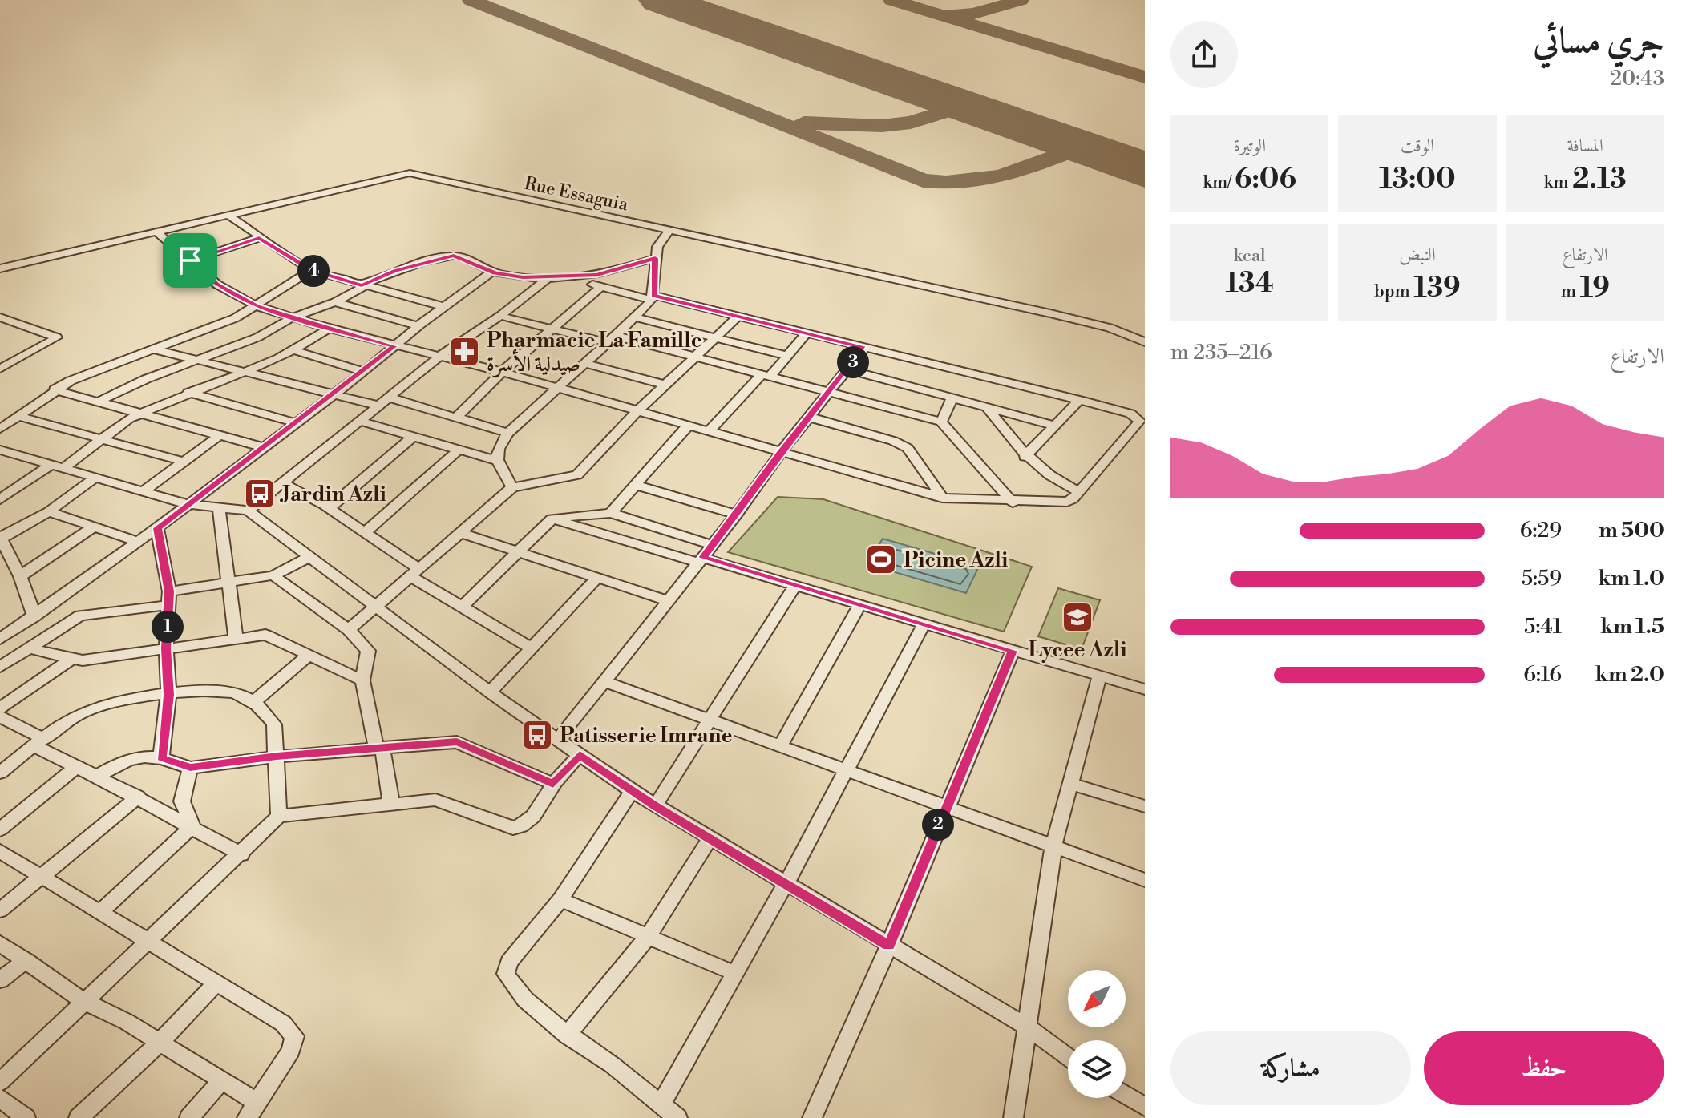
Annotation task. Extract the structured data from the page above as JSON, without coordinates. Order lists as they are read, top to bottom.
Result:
{
  "streets": {
    "street": ["Rue Essaguia"]
  },
  "places": {
    "pharmacy": ["Pharmacie La Famille صيدلية الأسرة"],
    "bus stop": ["Jardin Azli", "Patisserie Imrane"],
    "sports": ["Picine Azli"],
    "school or university": ["Lycee Azli"]
  },
  "north": "bottom left",
  "page": {
    "heading": ["جري مسائي", "20:43"],
    "stats": [
      ["المسافة", "2.13 km"],
      ["الوقت", "13:00"],
      ["الوتيرة", "6:06 /km"],
      ["الارتفاع", "19 m"],
      ["النبض", "139 bpm"],
      ["kcal", "134"]
    ],
    "pins": [
      "4",
      "3",
      "1",
      "2"
    ],
    "chart": ["الارتفاع", "216–235 m"],
    "list": [
      {
        "name": "500 m",
        "note": "6:29"
      },
      {
        "name": "1.0 km",
        "note": "5:59"
      },
      {
        "name": "1.5 km",
        "note": "5:41"
      },
      {
        "name": "2.0 km",
        "note": "6:16"
      }
    ],
    "buttons": ["حفظ", "مشاركة"]
  }
}
